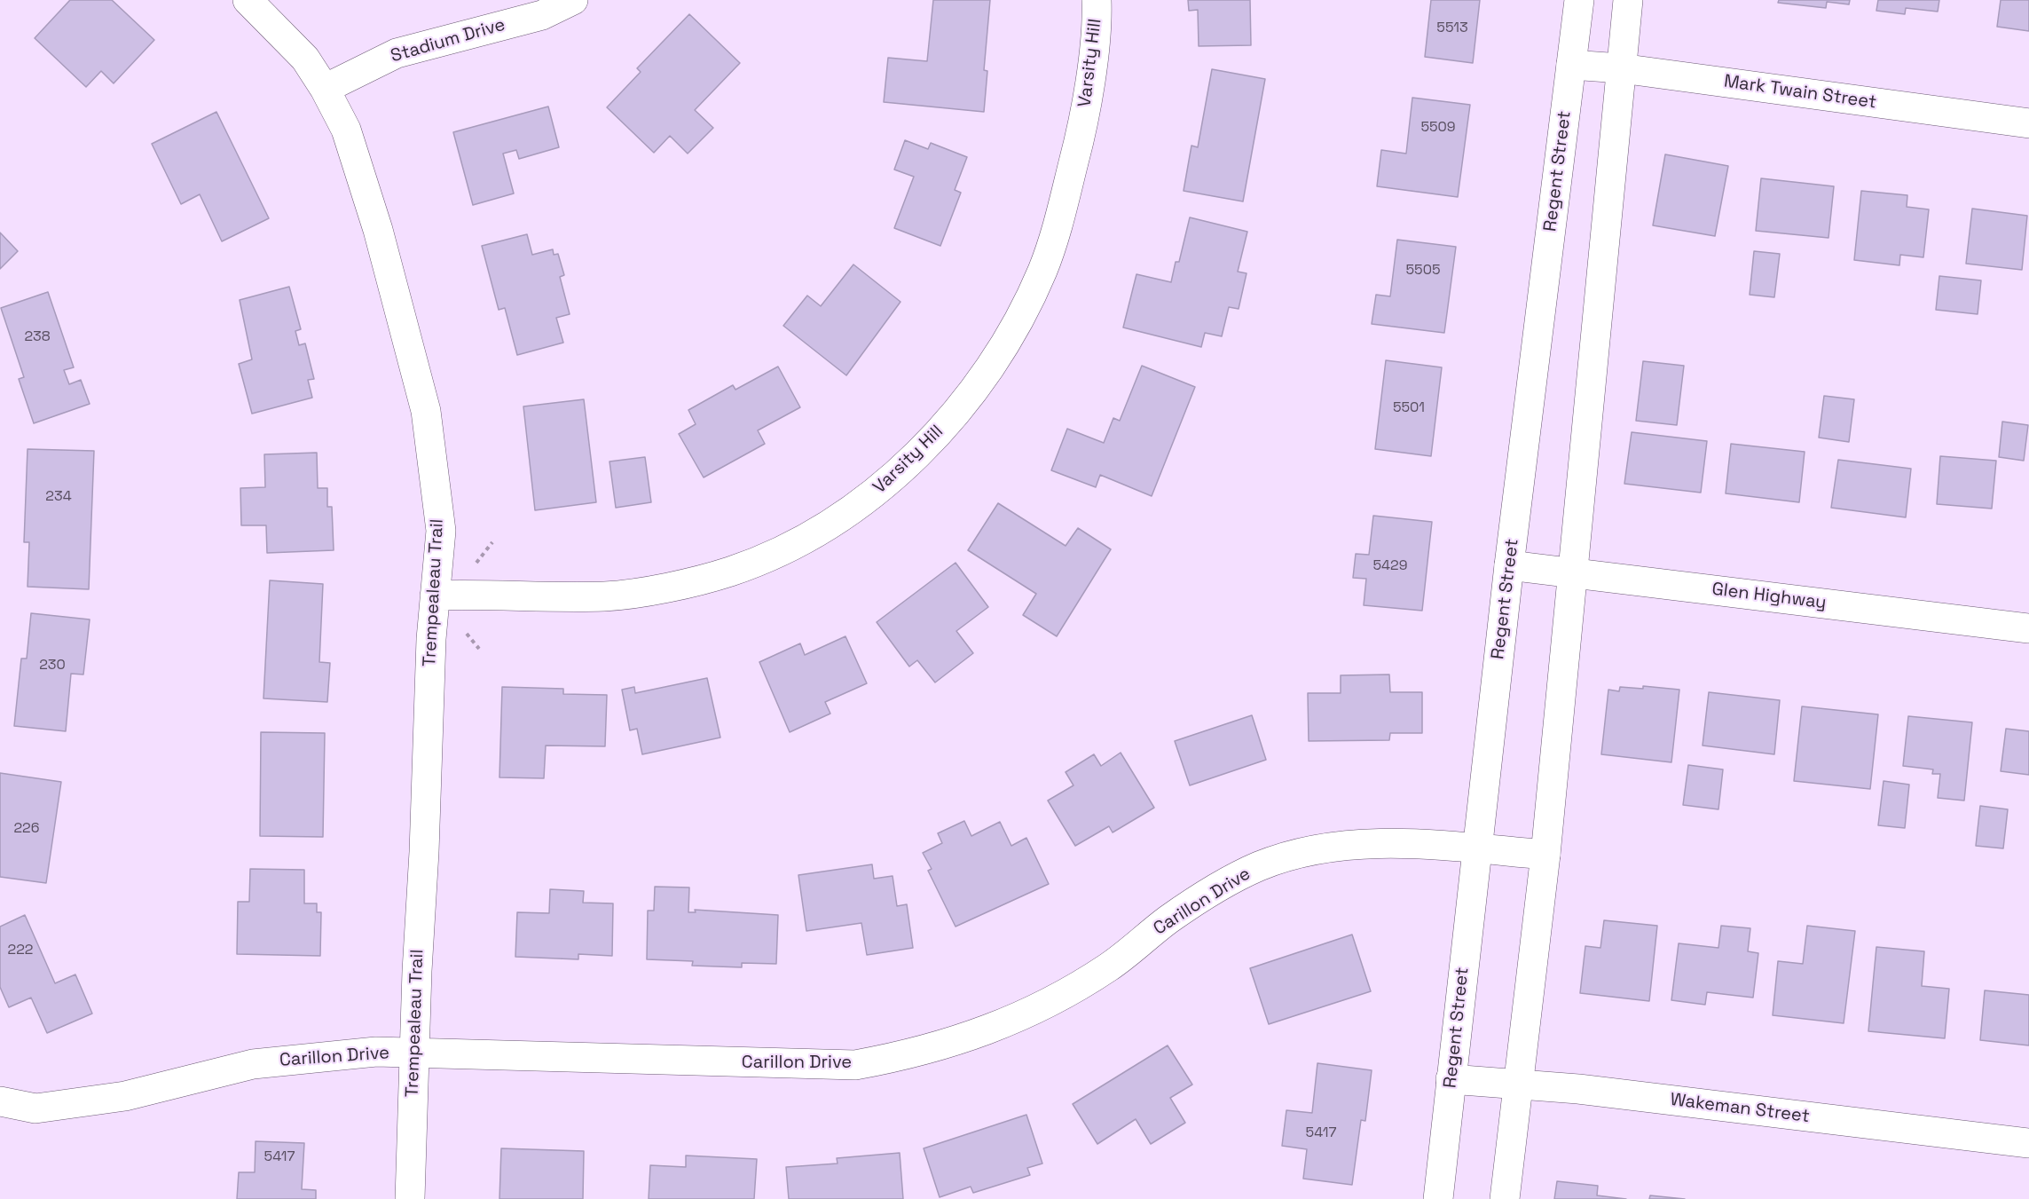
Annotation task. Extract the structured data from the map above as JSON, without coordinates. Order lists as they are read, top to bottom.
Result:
{
  "streets": {
    "street": [
      "Stadium Drive",
      "Varsity Hill",
      "Mark Twain Street",
      "Regent Street",
      "Trempealeau Trail",
      "Glen Highway",
      "Carillon Drive",
      "Wakeman Street"
    ]
  },
  "crossings": [
    ["Stadium Drive", "Trempealeau Trail"],
    ["Varsity Hill", "Trempealeau Trail"],
    ["Mark Twain Street", "Regent Street"],
    ["Regent Street", "Glen Highway"],
    ["Regent Street", "Carillon Drive"],
    ["Regent Street", "Wakeman Street"],
    ["Trempealeau Trail", "Carillon Drive"]
  ],
  "house_numbers": [
    "5513",
    "5509",
    "5505",
    "238",
    "5501",
    "234",
    "5429",
    "230",
    "226",
    "222",
    "5417",
    "5417"
  ]
}
